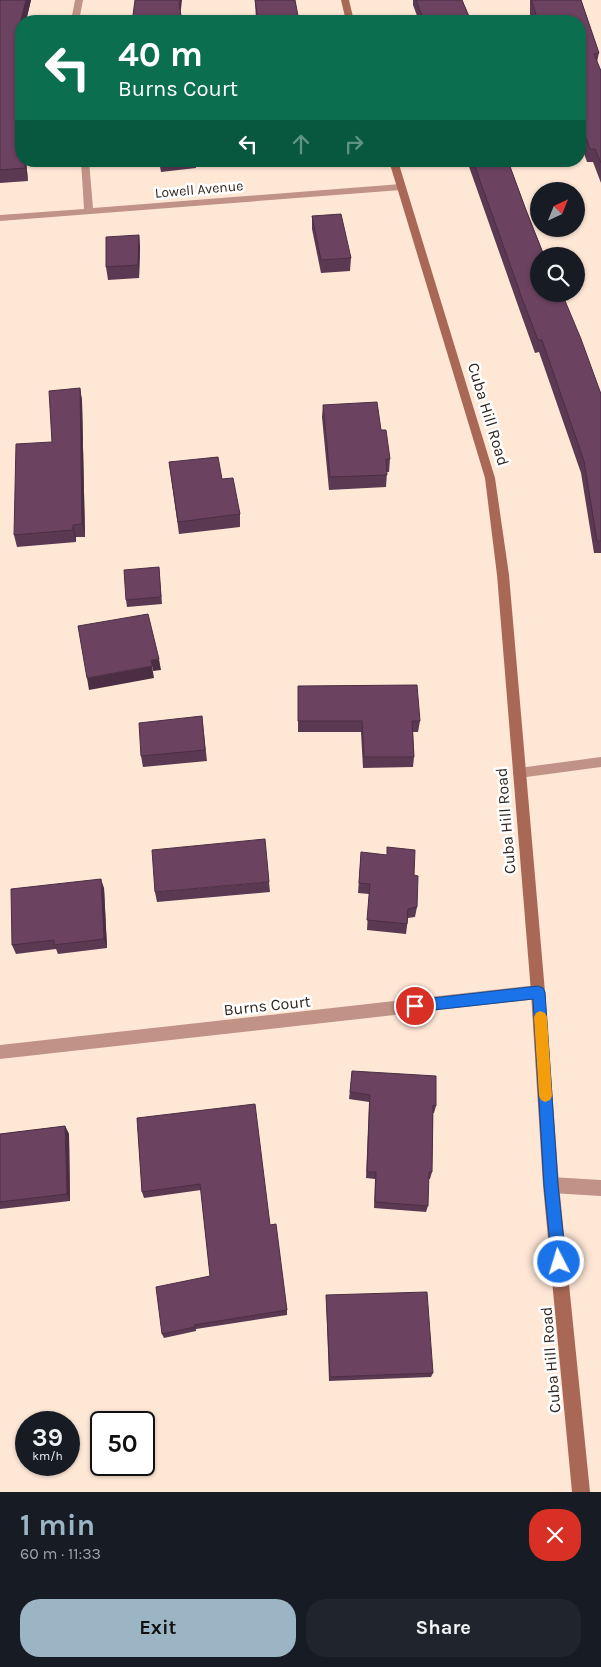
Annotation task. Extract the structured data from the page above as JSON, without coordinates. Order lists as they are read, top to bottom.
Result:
{
  "streets": {
    "main road": ["Cuba Hill Road"],
    "street": ["Lowell Avenue", "Burns Court"]
  },
  "crossings": [
    ["Lowell Avenue", "Cuba Hill Road"],
    ["Cuba Hill Road", "Burns Court"]
  ],
  "north": "top right",
  "page": {
    "turn": ["40 m", "Burns Court"],
    "speed": "39 km/h",
    "limit": "50",
    "heading": ["1 min", "60 m · 11:33"],
    "buttons": ["Exit", "Share"]
  }
}
